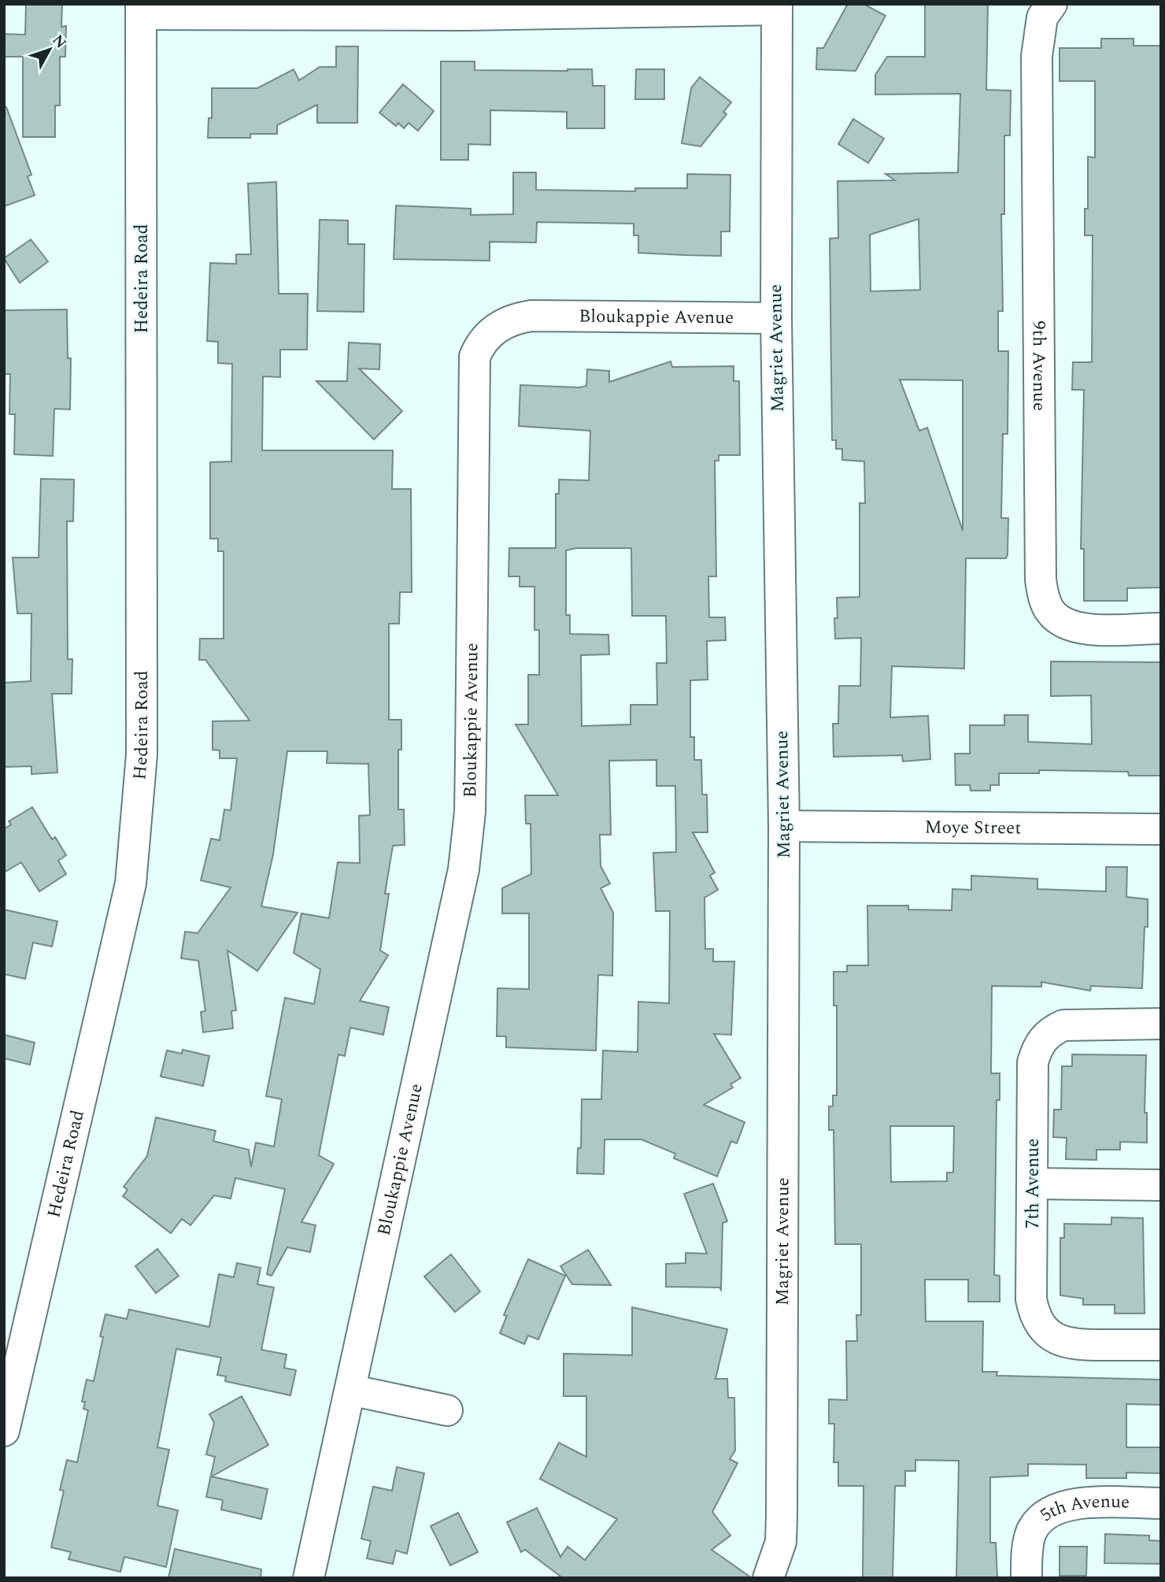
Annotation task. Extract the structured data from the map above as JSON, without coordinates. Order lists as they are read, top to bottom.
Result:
{
  "streets": {
    "street": [
      "Hedeira Road",
      "Bloukappie Avenue",
      "Magriet Avenue",
      "9th Avenue",
      "Moye Street",
      "7th Avenue",
      "5th Avenue"
    ]
  },
  "crossings": [
    ["Bloukappie Avenue", "Magriet Avenue"],
    ["Magriet Avenue", "Moye Street"]
  ],
  "north": "top right"
}
